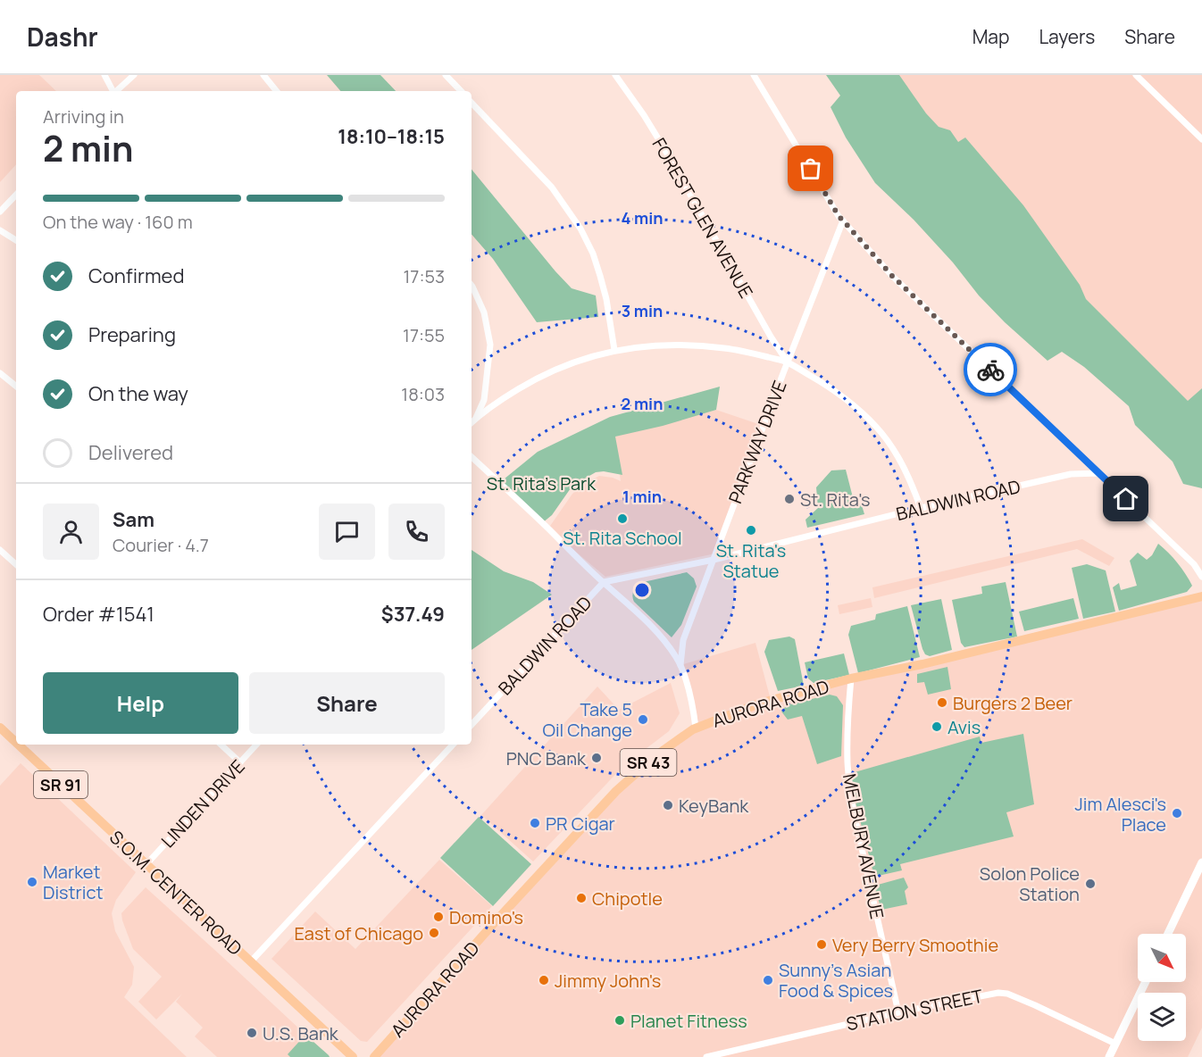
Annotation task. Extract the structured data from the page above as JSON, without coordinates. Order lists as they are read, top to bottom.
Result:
{
  "streets": {
    "main road": [
      "AURORA ROAD",
      "SR 43",
      "SR 91",
      "S.O.M. CENTER ROAD"
    ],
    "street": [
      "FOREST GLEN AVENUE",
      "PARKWAY DRIVE",
      "BALDWIN ROAD",
      "LINDEN DRIVE",
      "MELBURY AVENUE",
      "STATION STREET"
    ]
  },
  "crossings": [
    ["FOREST GLEN AVENUE", "PARKWAY DRIVE"],
    ["PARKWAY DRIVE", "BALDWIN ROAD"],
    ["AURORA ROAD", "MELBURY AVENUE"],
    ["LINDEN DRIVE", "S.O.M. CENTER ROAD"],
    ["MELBURY AVENUE", "STATION STREET"]
  ],
  "parks": ["St. Rita's Park"],
  "places": [
    "St. Rita's",
    "St. Rita School",
    "St. Rita's Statue",
    "Burgers 2 Beer",
    "Take 5 Oil Change",
    "Avis",
    "PNC Bank",
    "KeyBank",
    "Jim Alesci's Place",
    "PR Cigar",
    "Market District",
    "Solon Police Station",
    "Chipotle",
    "Domino's",
    "East of Chicago",
    "Very Berry Smoothie",
    "Jimmy John's",
    "Sunny's Asian Food & Spices",
    "Planet Fitness",
    "U.S. Bank"
  ],
  "north": "bottom right",
  "page": {
    "header": "Dashr",
    "nav": ["Map", "Layers", "Share"],
    "heading": ["2 min", "Arriving in", "18:10–18:15"],
    "panel": [
      "Sam",
      "Courier · 4.7",
      "Order #1541",
      "$37.49"
    ],
    "bar": "On the way · 160 m",
    "list": [
      ["Confirmed", "17:53"],
      ["Preparing", "17:55"],
      ["On the way", "18:03"],
      "Delivered"
    ],
    "buttons": ["Help", "Share"]
  },
  "rings": [
    "4 min",
    "3 min",
    "2 min",
    "1 min"
  ]
}
